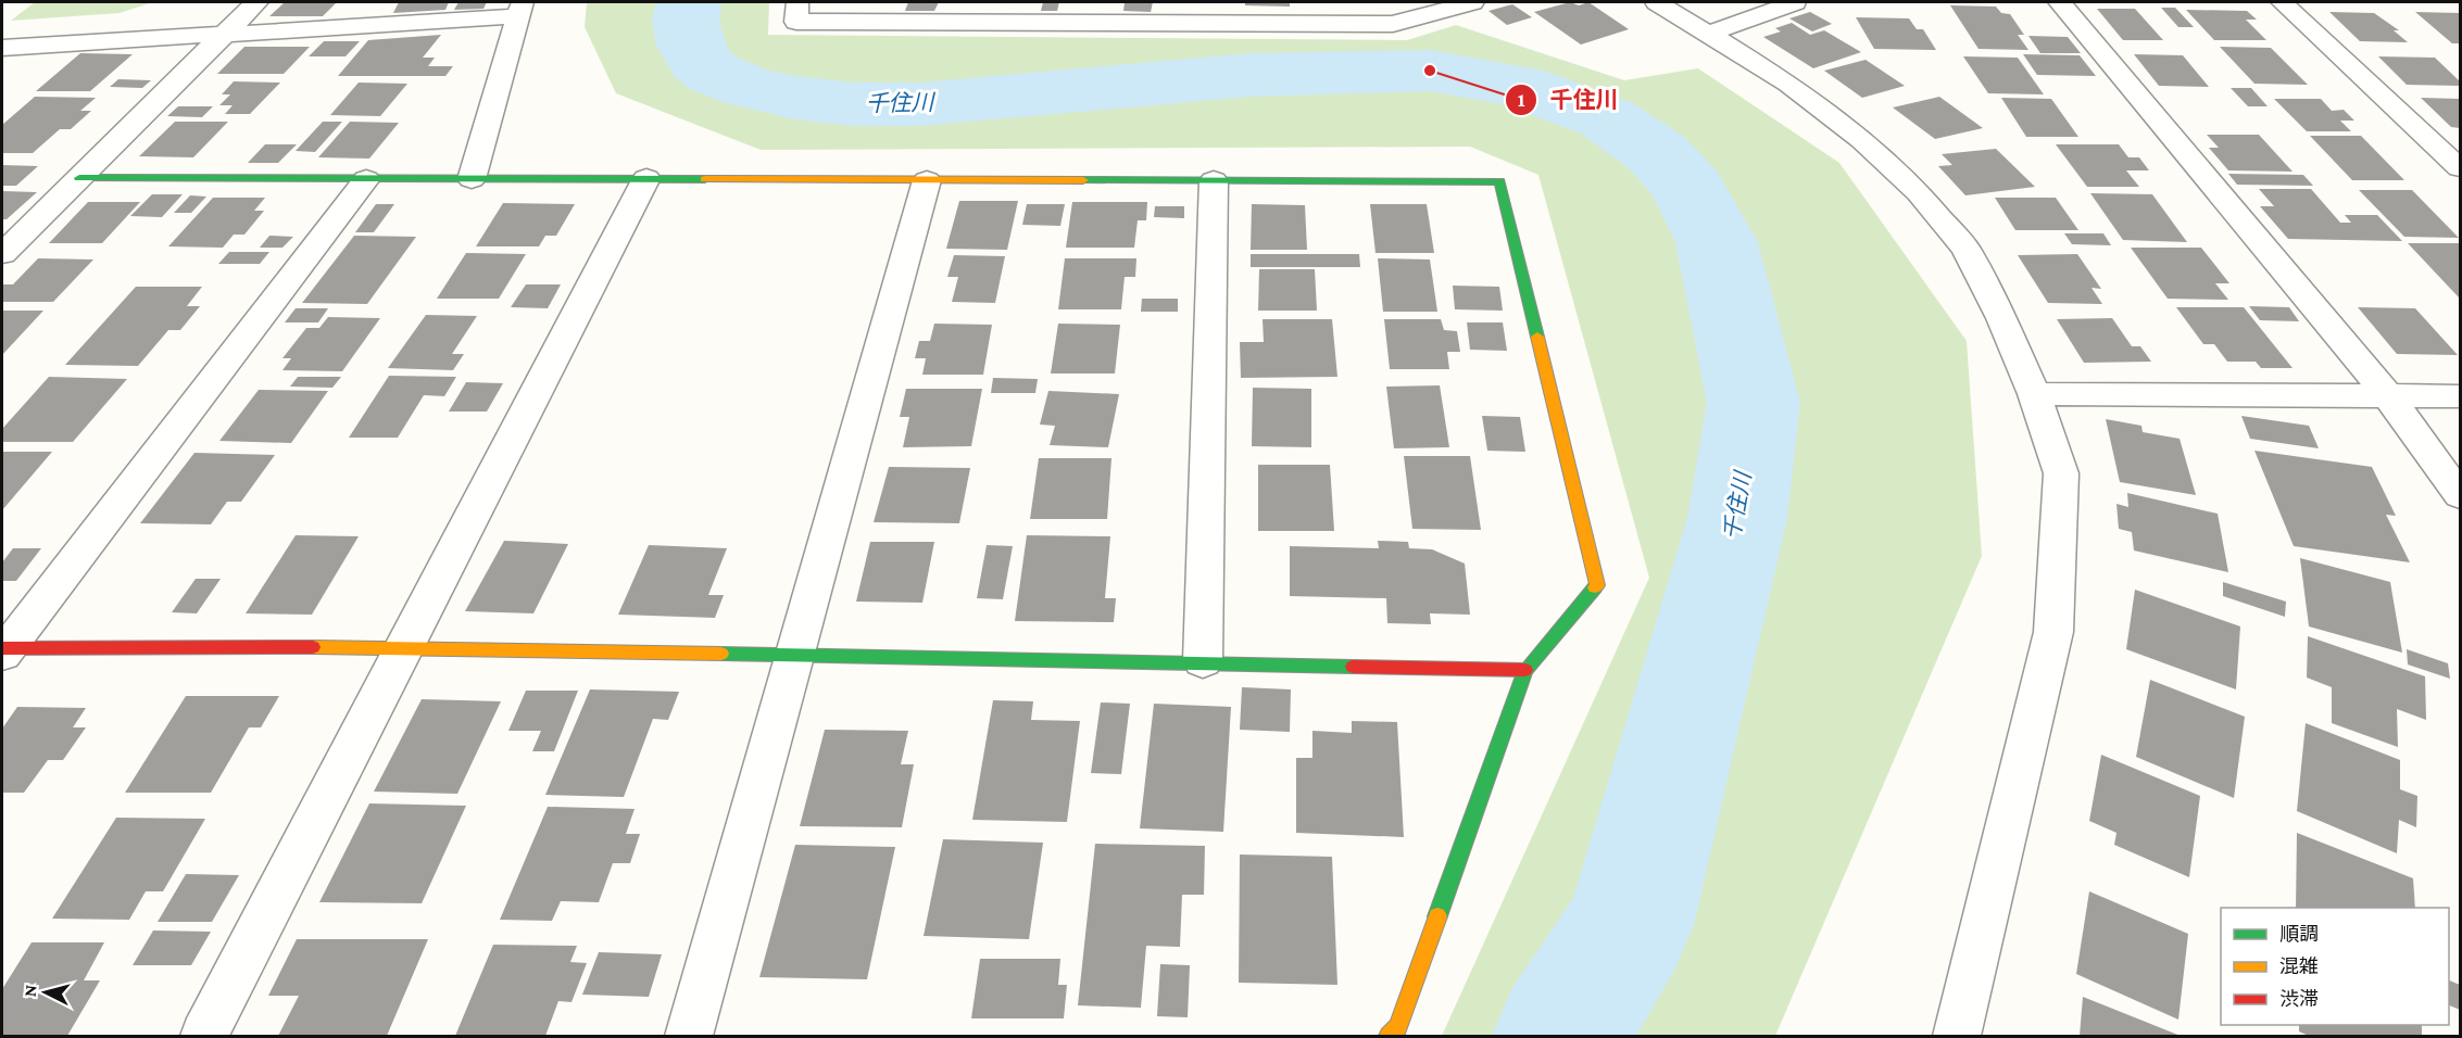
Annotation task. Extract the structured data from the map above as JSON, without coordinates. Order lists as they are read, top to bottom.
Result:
{
  "water": ["千住川"],
  "places": ["千住川"],
  "legend": ["順調", "混雑", "渋滞"],
  "north": "left"
}
